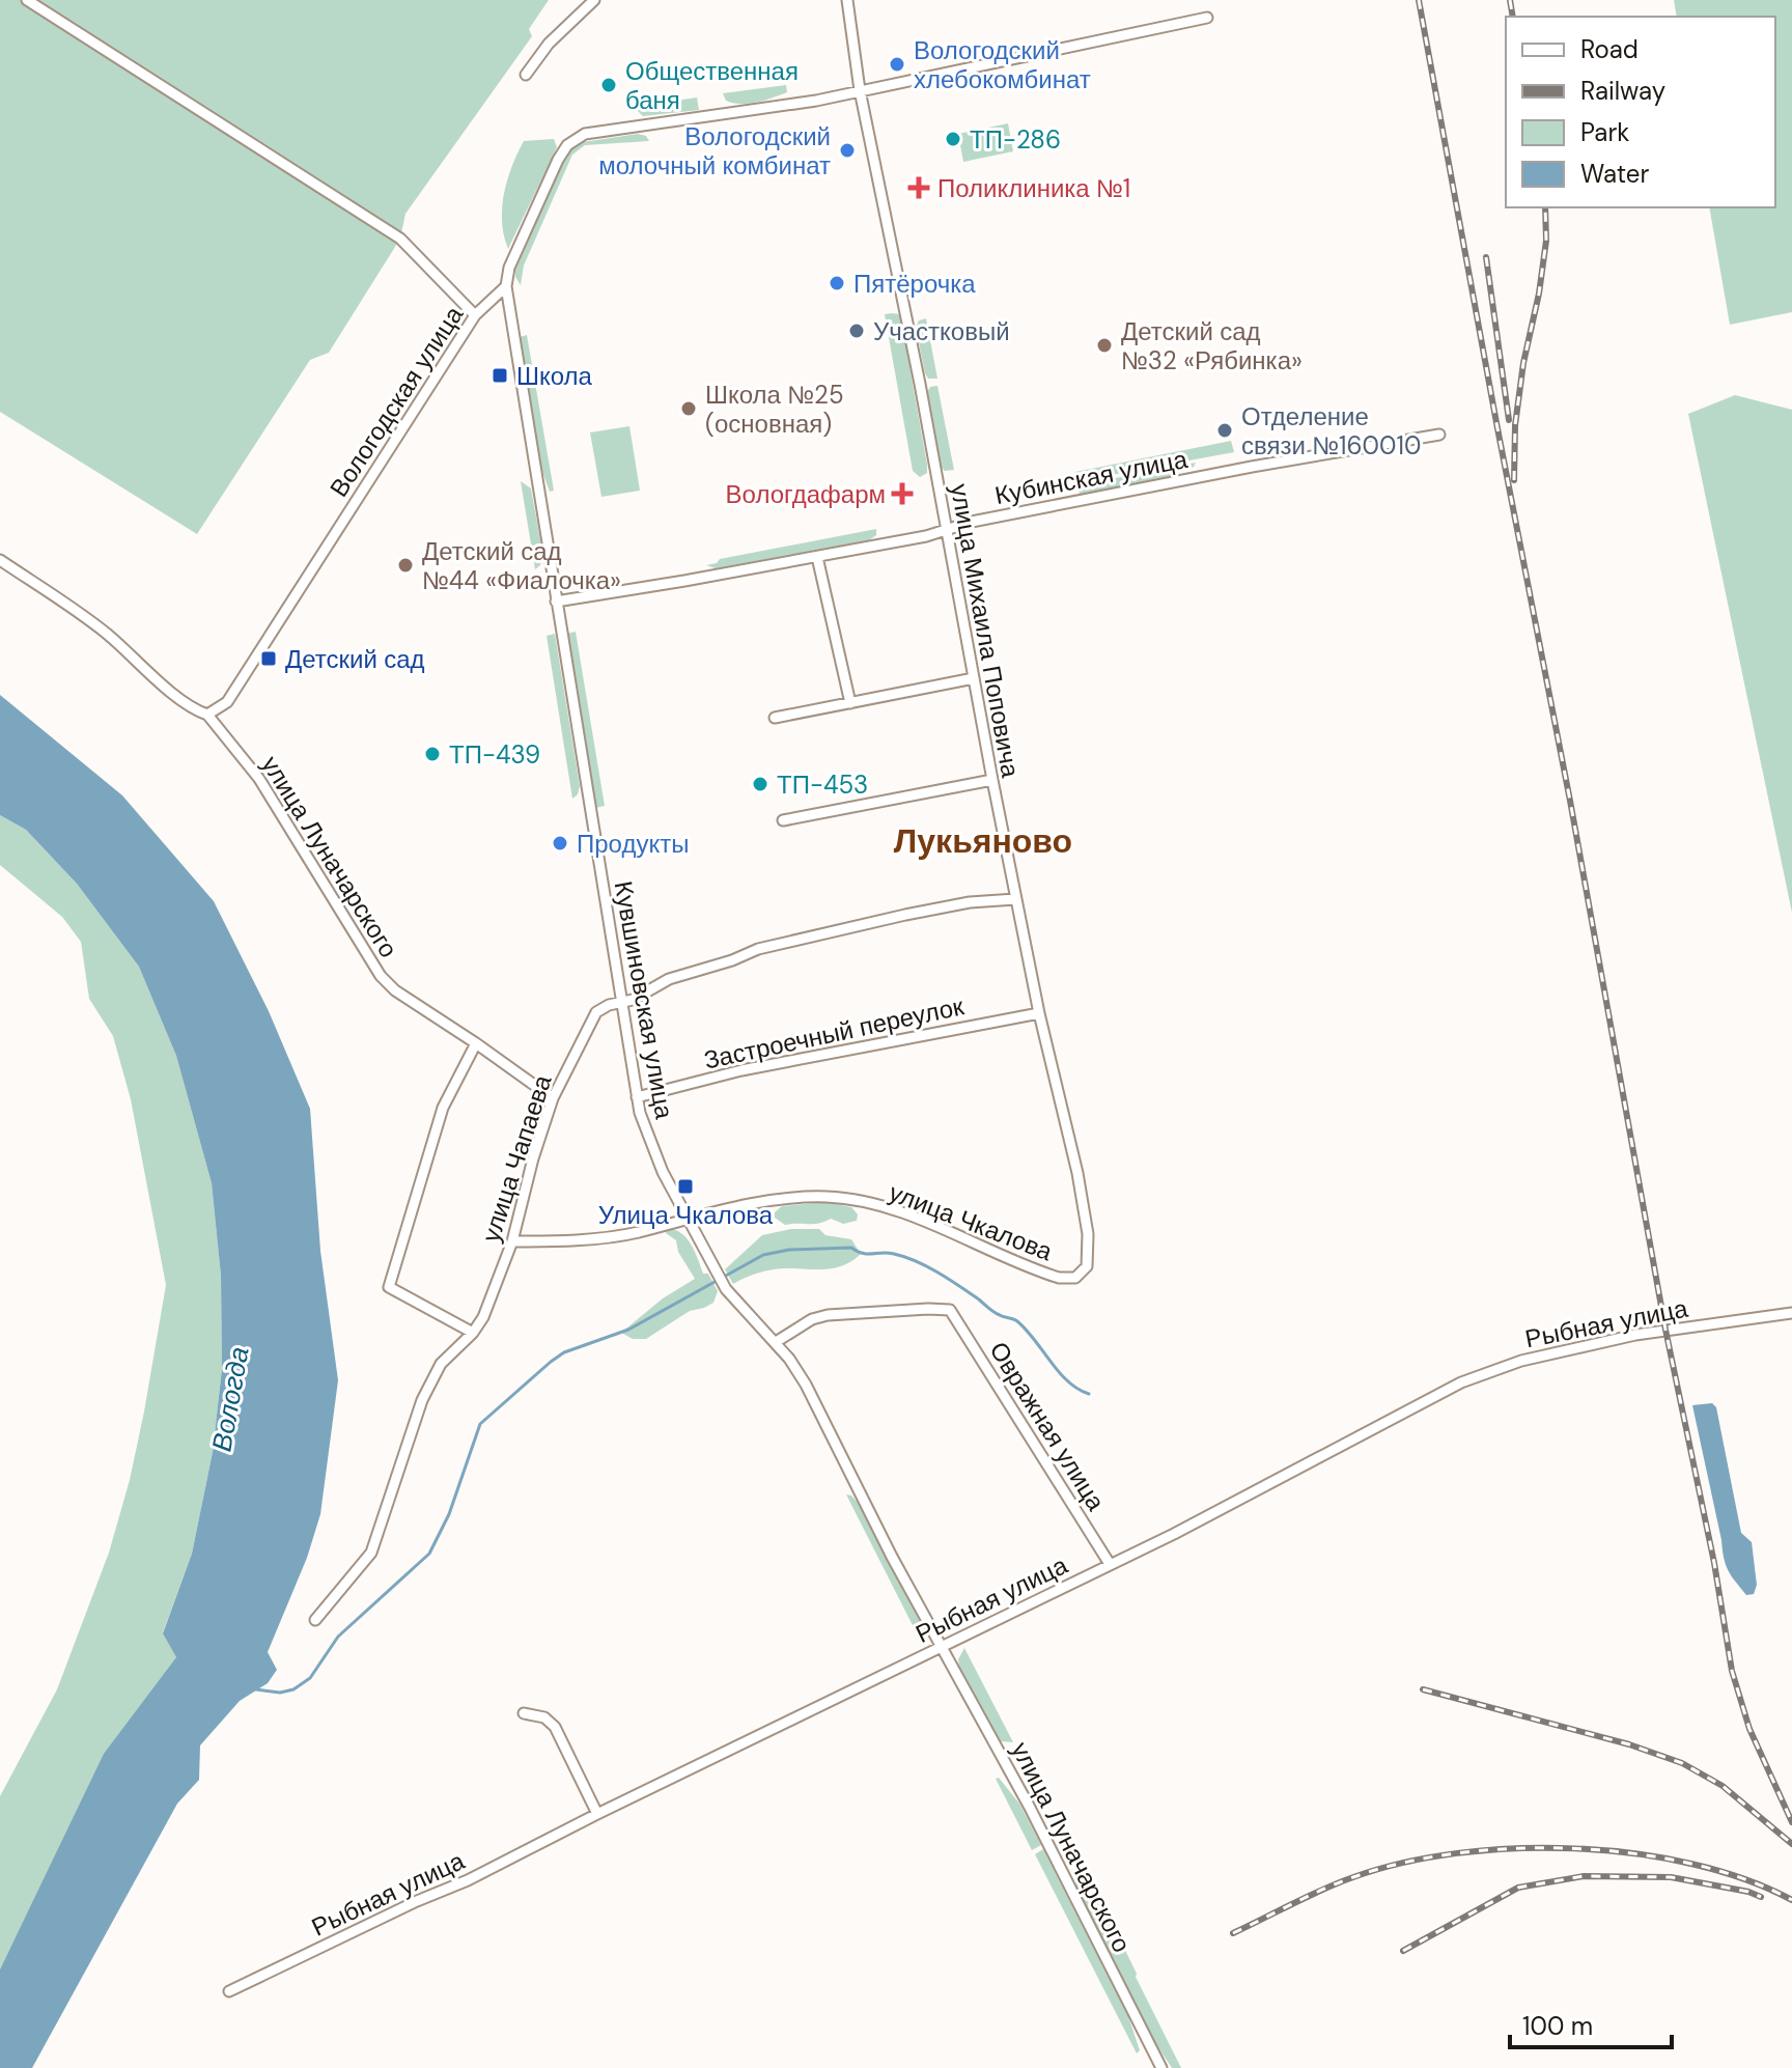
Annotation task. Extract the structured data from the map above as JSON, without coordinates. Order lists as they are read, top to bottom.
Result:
{
  "streets": {
    "street": [
      "Вологодская улица",
      "Кубинская улица",
      "улица Михаила Поповича",
      "улица Луначарского",
      "Кувшиновская улица",
      "Застроечный переулок",
      "улица Чапаева",
      "улица Чкалова",
      "Рыбная улица",
      "Овражная улица"
    ]
  },
  "crossings": [
    ["Вологодская улица", "улица Михаила Поповича"],
    ["Вологодская улица", "улица Луначарского"],
    ["Вологодская улица", "Кувшиновская улица"],
    ["Кубинская улица", "улица Михаила Поповича"],
    ["Кубинская улица", "Кувшиновская улица"],
    ["улица Михаила Поповича", "Застроечный переулок"],
    ["улица Михаила Поповича", "улица Чапаева"],
    ["улица Михаила Поповича", "улица Чкалова"],
    ["улица Луначарского", "Кувшиновская улица"],
    ["улица Луначарского", "улица Чапаева"],
    ["улица Луначарского", "Рыбная улица"],
    ["Кувшиновская улица", "Застроечный переулок"],
    ["Кувшиновская улица", "улица Чапаева"],
    ["Кувшиновская улица", "улица Чкалова"],
    ["Кувшиновская улица", "Рыбная улица"],
    ["Кувшиновская улица", "Овражная улица"],
    ["улица Чапаева", "улица Чкалова"],
    ["Рыбная улица", "Овражная улица"]
  ],
  "districts": ["Лукьяново"],
  "water": ["Вологда"],
  "places": {
    "other": [
      "Вологодский хлебокомбинат",
      "Общественная баня",
      "ТП-286",
      "Вологодский молочный комбинат",
      "Пятёрочка",
      "Участковый",
      "Детский сад №32 «Рябинка»",
      "Школа №25 (основная)",
      "Отделение связи №160010",
      "Детский сад №44 «Фиалочка»",
      "ТП-439",
      "ТП-453",
      "Продукты"
    ],
    "health": ["Поликлиника №1", "Вологдафарм"],
    "transit": ["Школа", "Детский сад", "Улица Чкалова"]
  },
  "legend": [
    "Road",
    "Railway",
    "Park",
    "Water"
  ],
  "scale_bar": "100 m"
}
